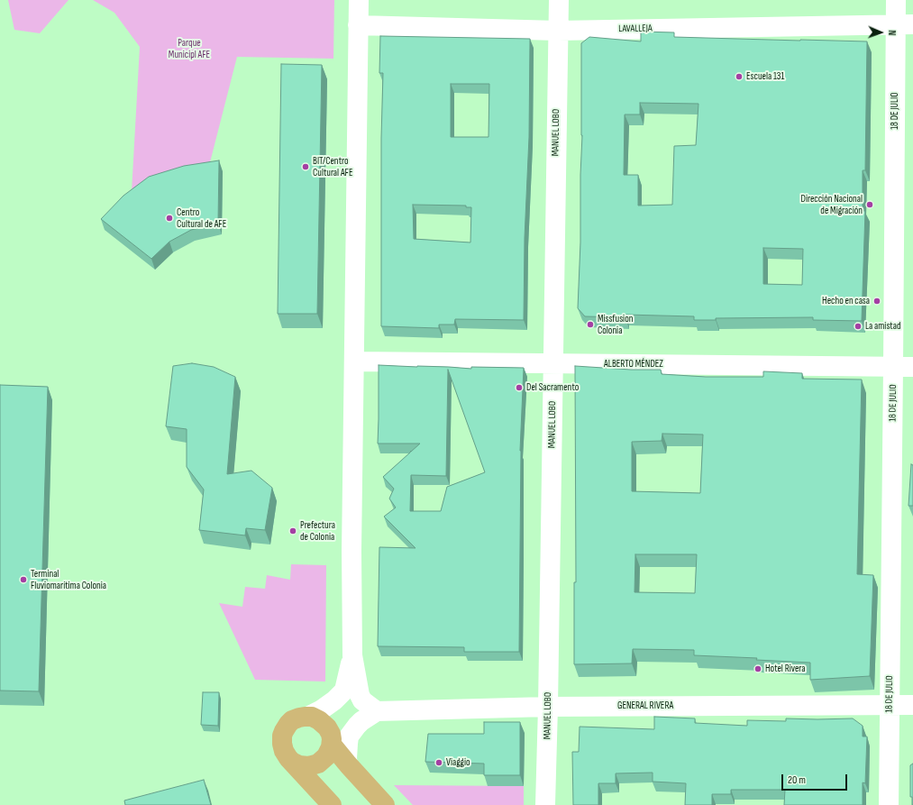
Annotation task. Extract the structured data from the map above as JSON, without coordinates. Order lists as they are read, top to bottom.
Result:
{
  "streets": {
    "street": [
      "LAVALLEJA",
      "18 DE JULIO",
      "MANUEL LOBO",
      "ALBERTO MÉNDEZ",
      "GENERAL RIVERA"
    ]
  },
  "crossings": [
    ["LAVALLEJA", "18 DE JULIO"],
    ["LAVALLEJA", "MANUEL LOBO"],
    ["18 DE JULIO", "ALBERTO MÉNDEZ"],
    ["18 DE JULIO", "GENERAL RIVERA"],
    ["MANUEL LOBO", "ALBERTO MÉNDEZ"],
    ["MANUEL LOBO", "GENERAL RIVERA"]
  ],
  "parks": ["Parque Municipl AFE"],
  "places": [
    "Escuela 131",
    "BIT/Centro Cultural AFE",
    "Dirección Nacional de Migración",
    "Centro Cultural de AFE",
    "Hecho en casa",
    "Missfusion Colonia",
    "La amistad",
    "Del Sacramento",
    "Prefectura de Colonia",
    "Terminal Fluviomarítima Colonia",
    "Hotel Rivera",
    "Viaggio"
  ],
  "scale_bar": "20 m",
  "north": "right"
}
